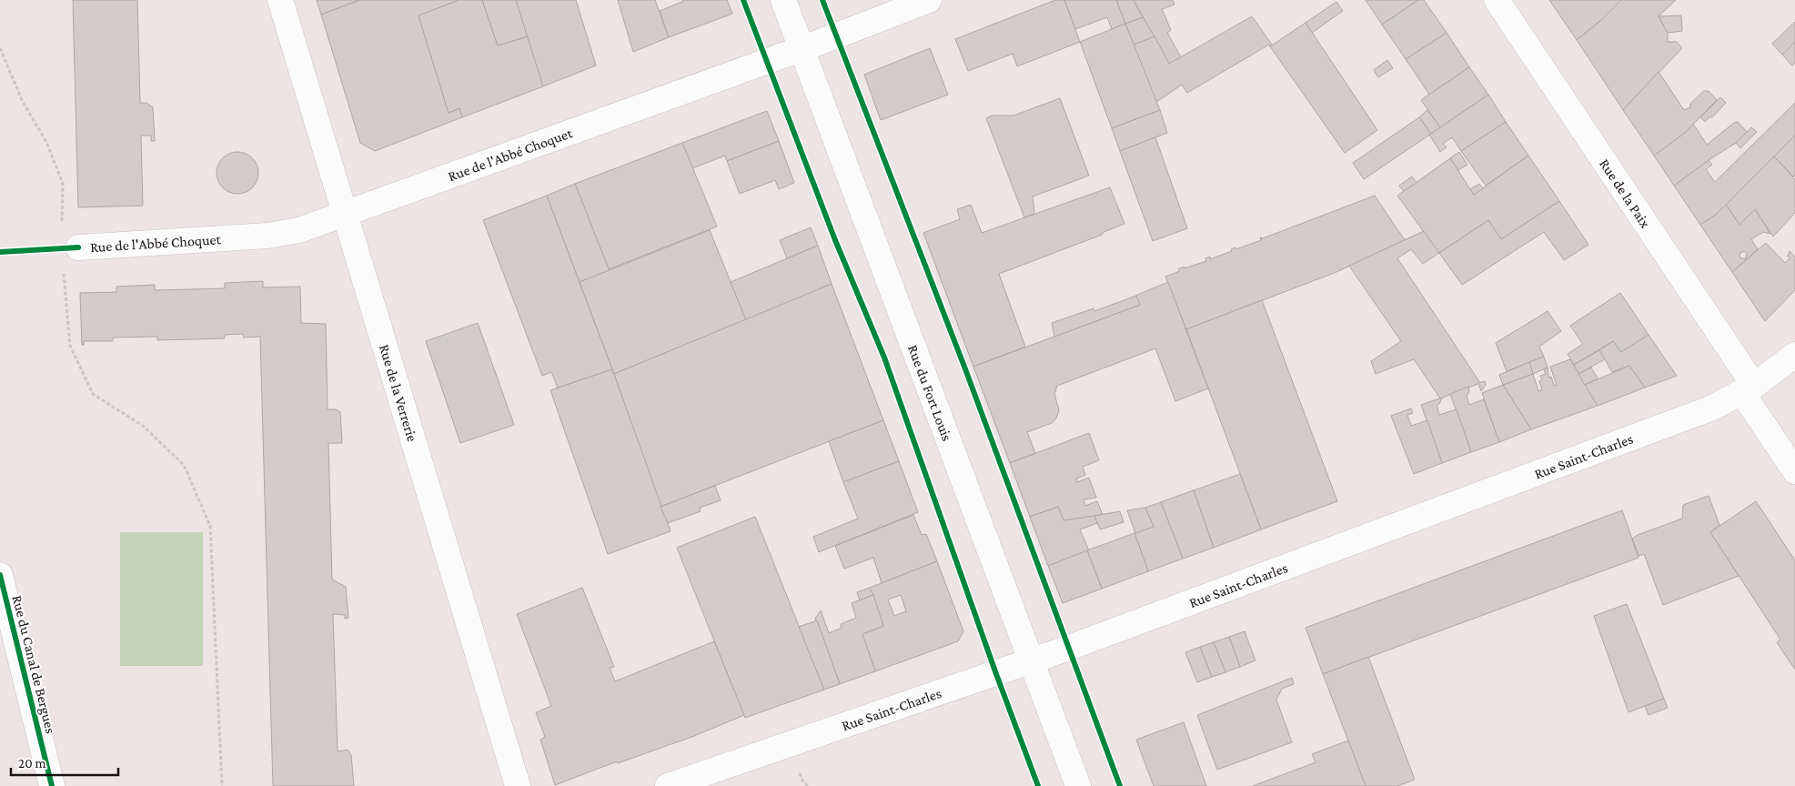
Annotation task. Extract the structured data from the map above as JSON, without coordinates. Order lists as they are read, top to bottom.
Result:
{
  "streets": {
    "street": [
      "Rue de l'Abbé Choquet",
      "Rue de la Paix",
      "Rue de la Verrerie",
      "Rue du Fort Louis",
      "Rue Saint-Charles",
      "Rue du Canal de Bergues"
    ]
  },
  "crossings": [
    ["Rue de l'Abbé Choquet", "Rue de la Verrerie"],
    ["Rue de l'Abbé Choquet", "Rue du Fort Louis"],
    ["Rue de la Paix", "Rue Saint-Charles"],
    ["Rue du Fort Louis", "Rue Saint-Charles"]
  ],
  "scale_bar": "20 m"
}
